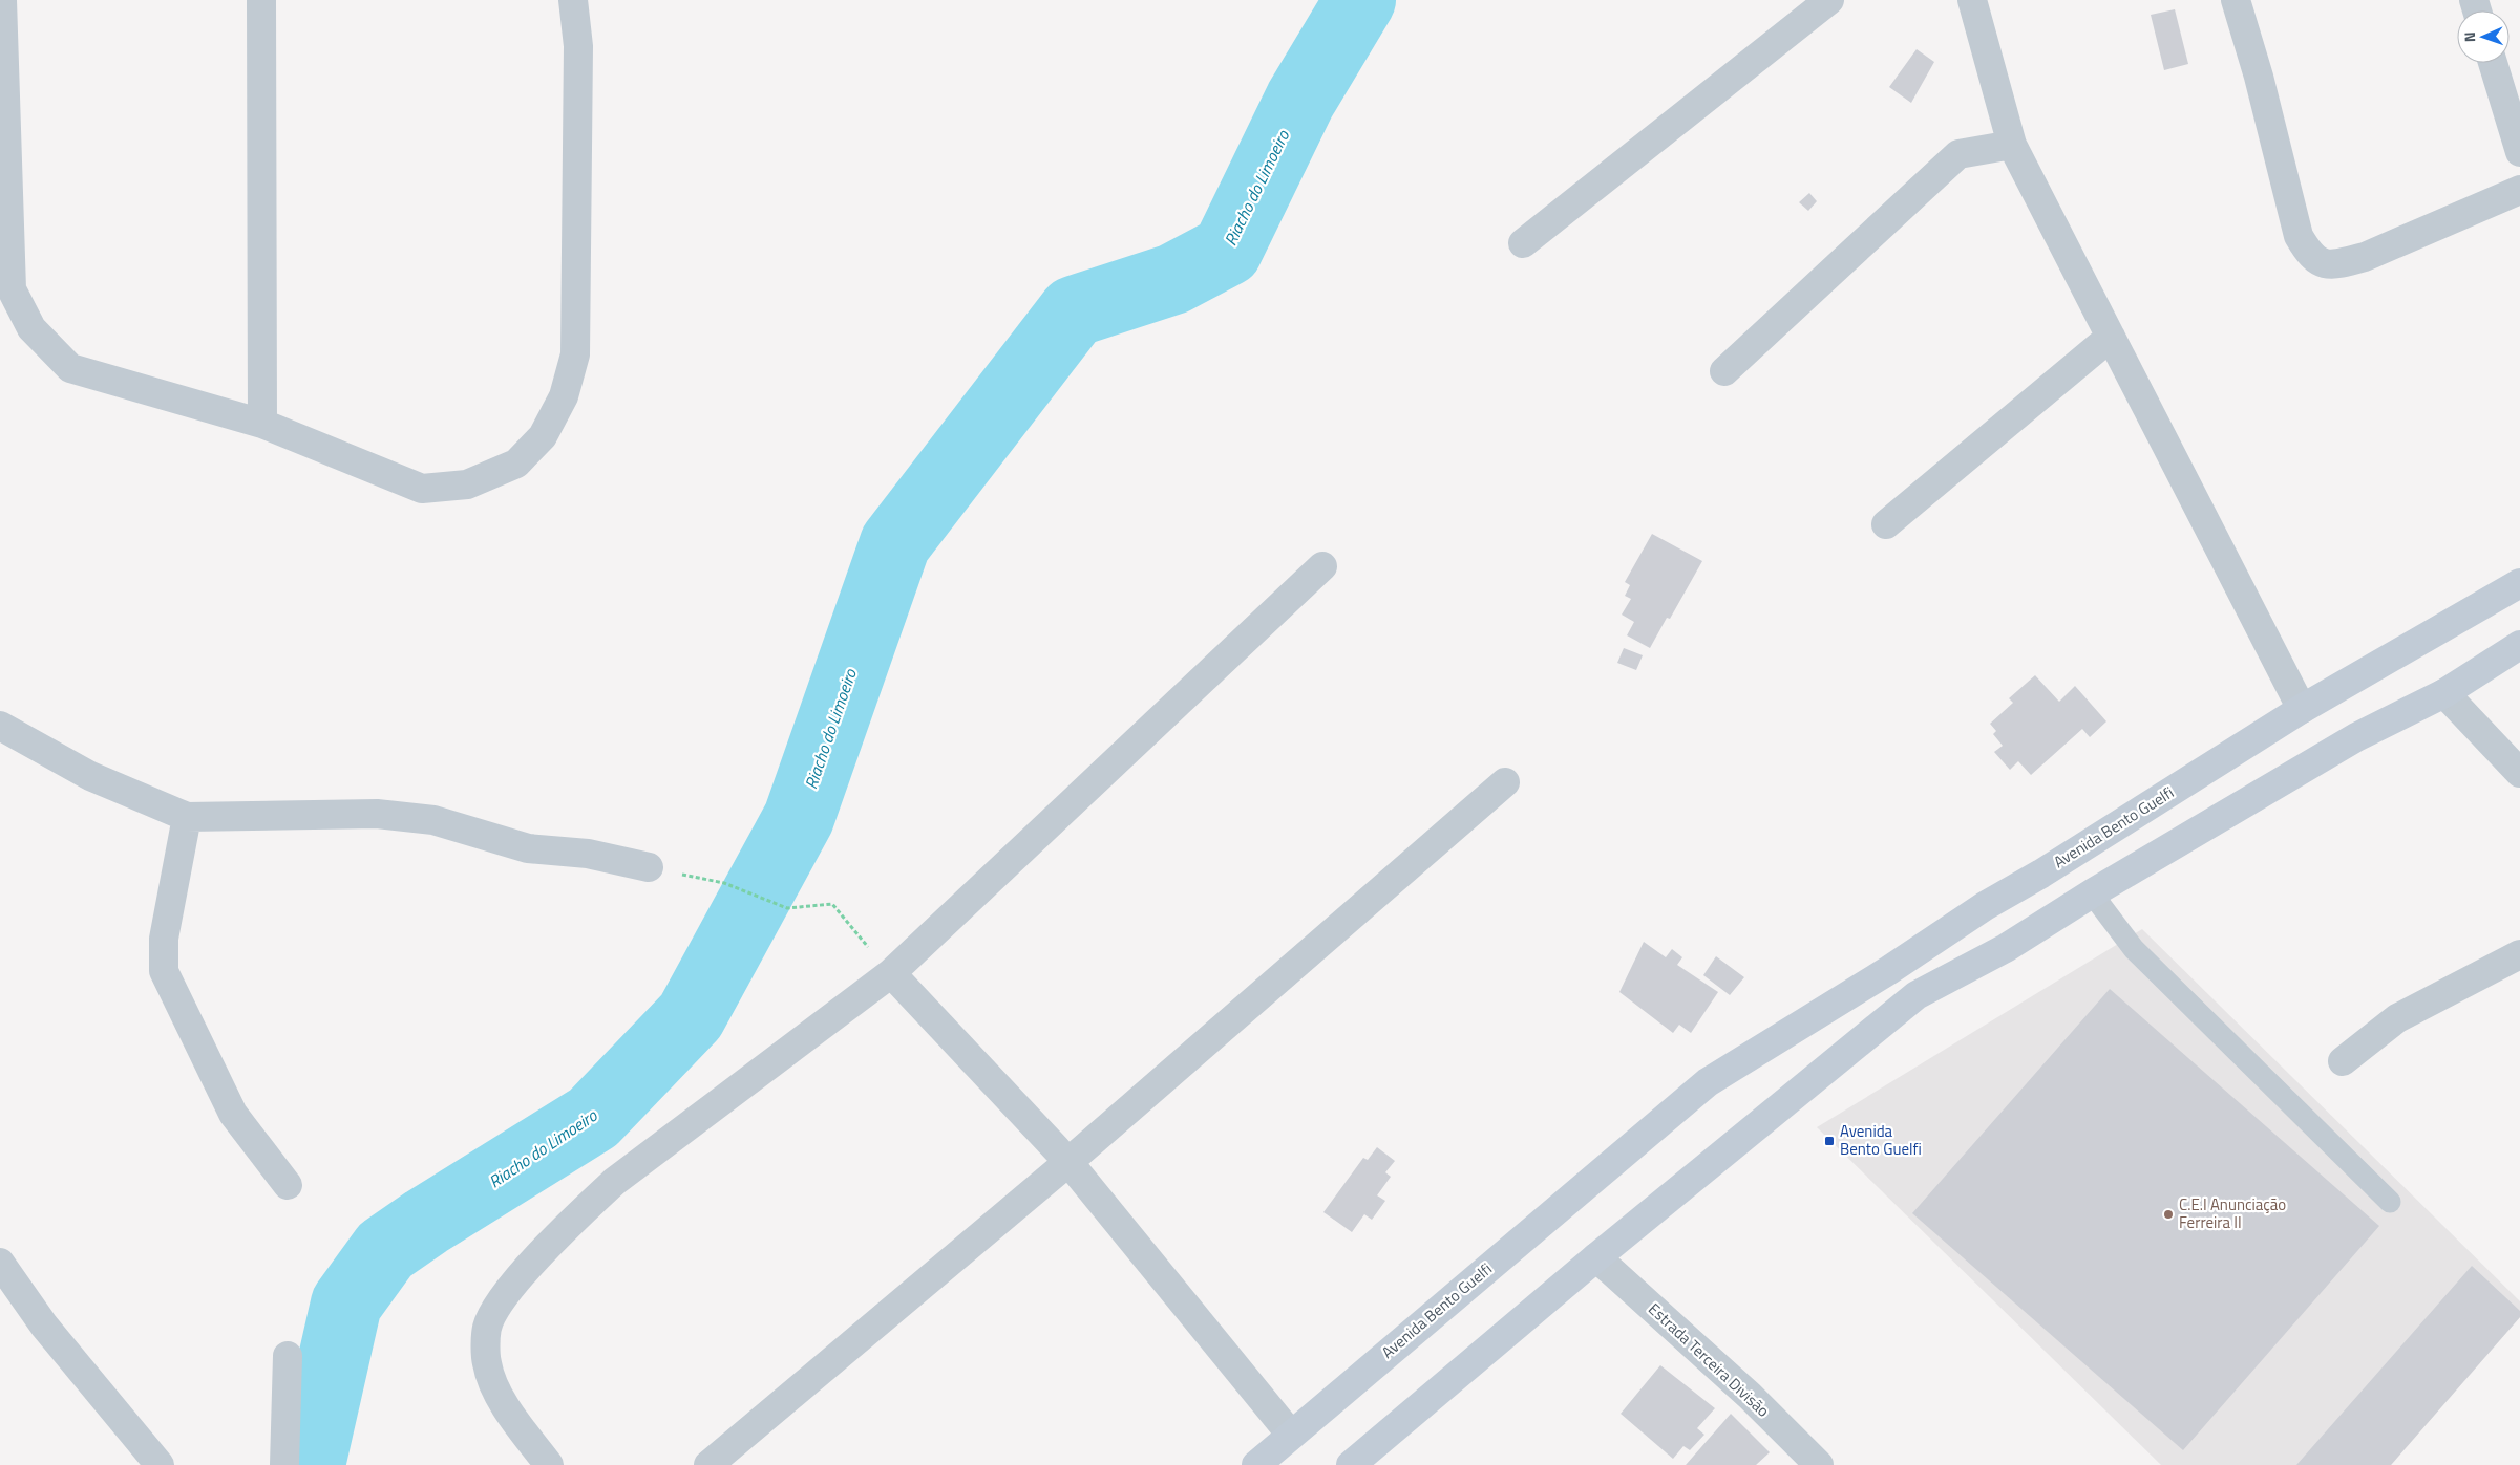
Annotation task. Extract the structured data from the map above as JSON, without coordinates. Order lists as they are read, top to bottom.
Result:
{
  "streets": {
    "main road": ["Avenida Bento Guelfi"],
    "street": ["Estrada Terceira Divisão"]
  },
  "water": ["Riacho do Limoeiro"],
  "places": {
    "transit": ["Avenida Bento Guelfi"],
    "other": ["C.E.I Anunciação Ferreira II"]
  },
  "north": "left"
}
